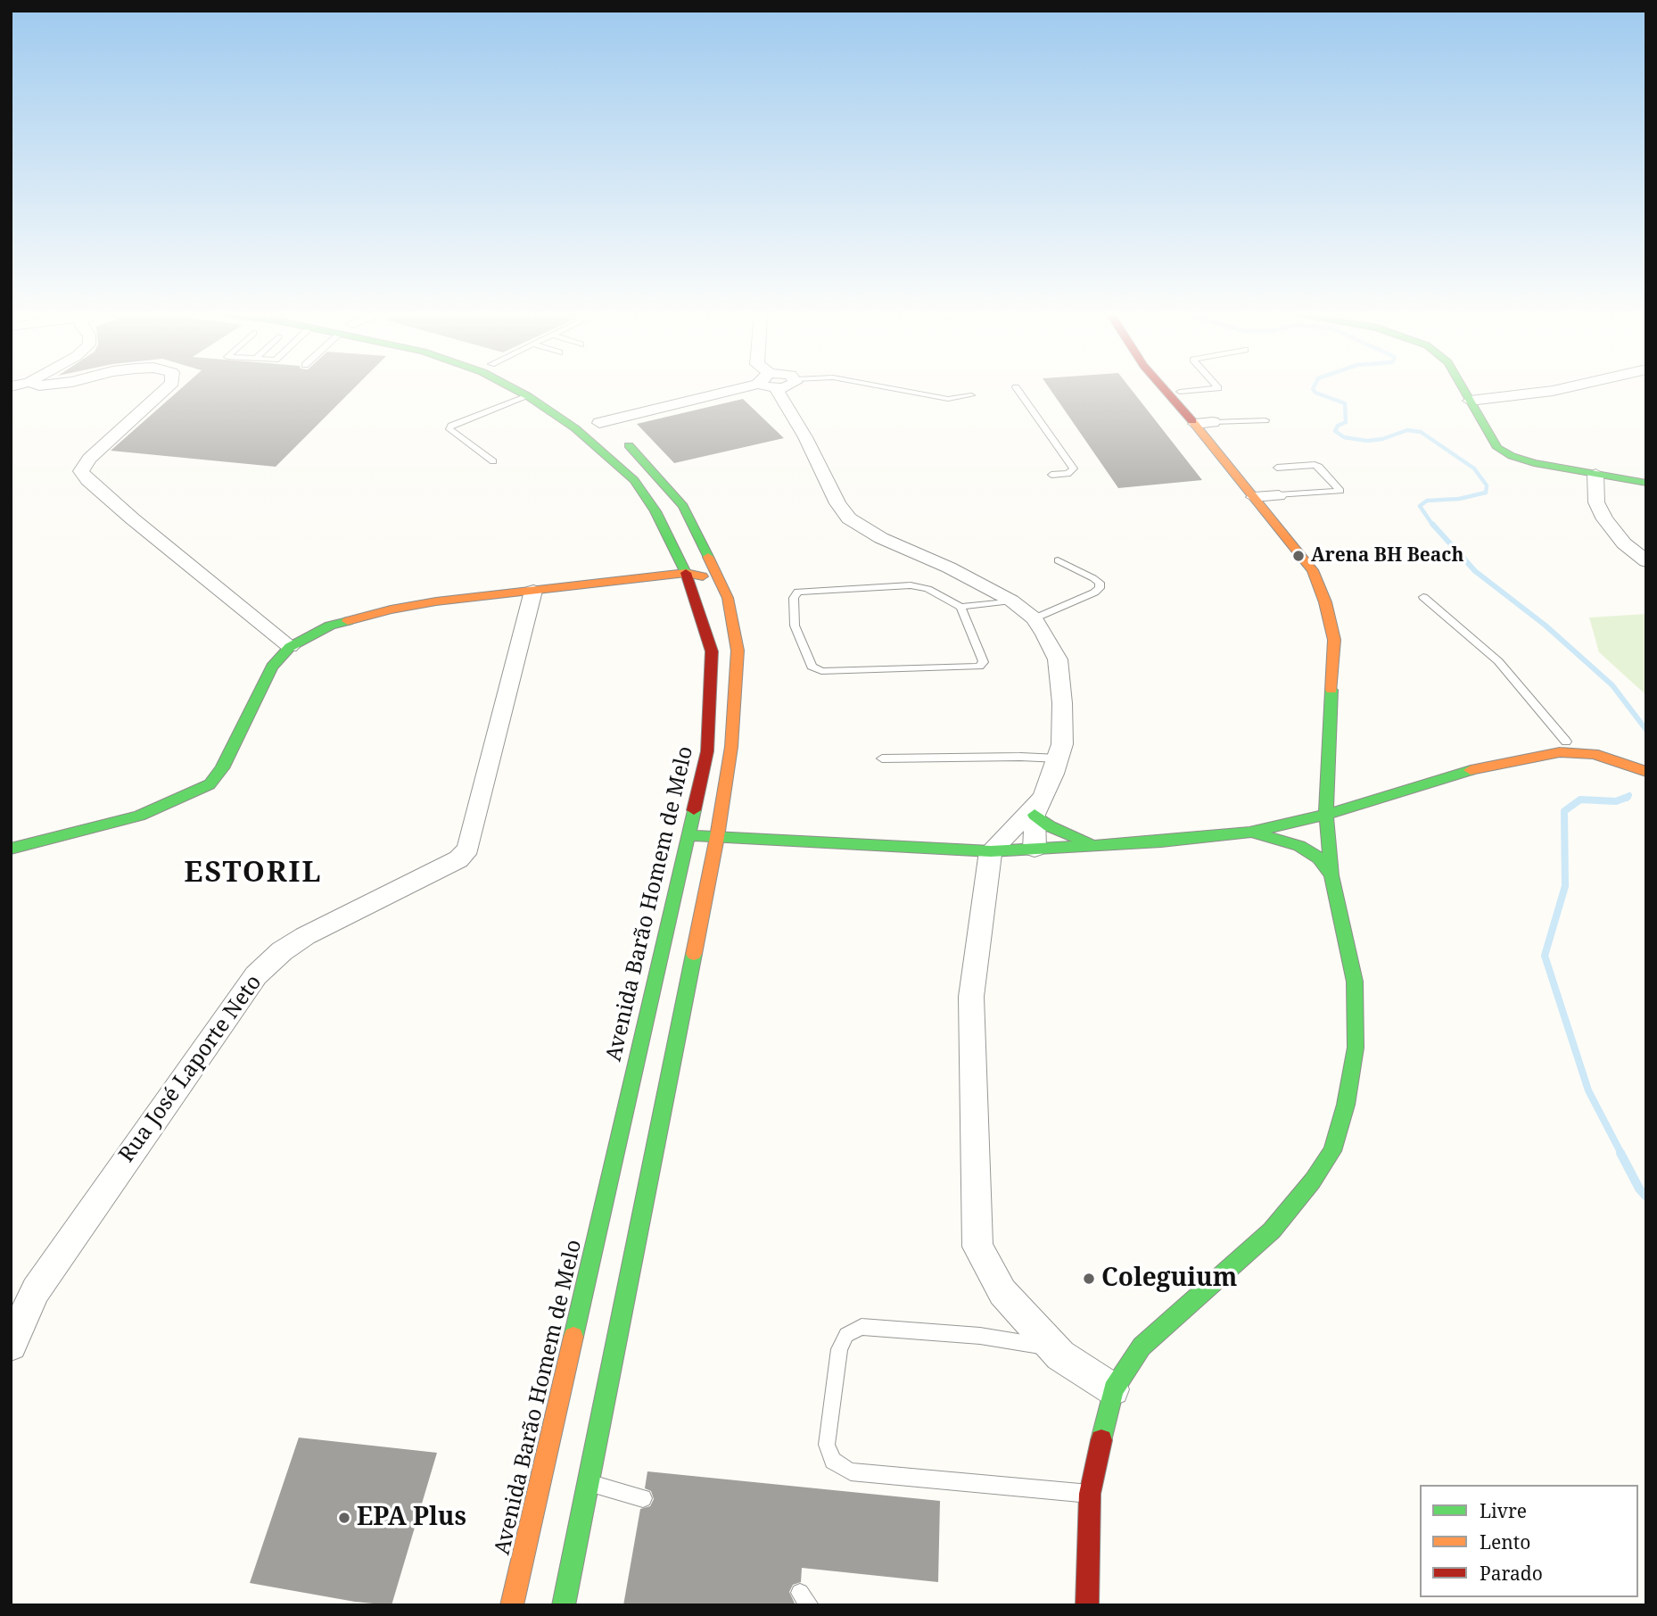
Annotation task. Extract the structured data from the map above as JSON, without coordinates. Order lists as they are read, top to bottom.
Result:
{
  "streets": {
    "street": ["Avenida Barão Homem de Melo", "Rua José Laporte Neto"]
  },
  "districts": ["ESTORIL"],
  "places": ["Arena BH Beach", "Coleguium", "EPA Plus"],
  "legend": ["Livre", "Lento", "Parado"]
}
